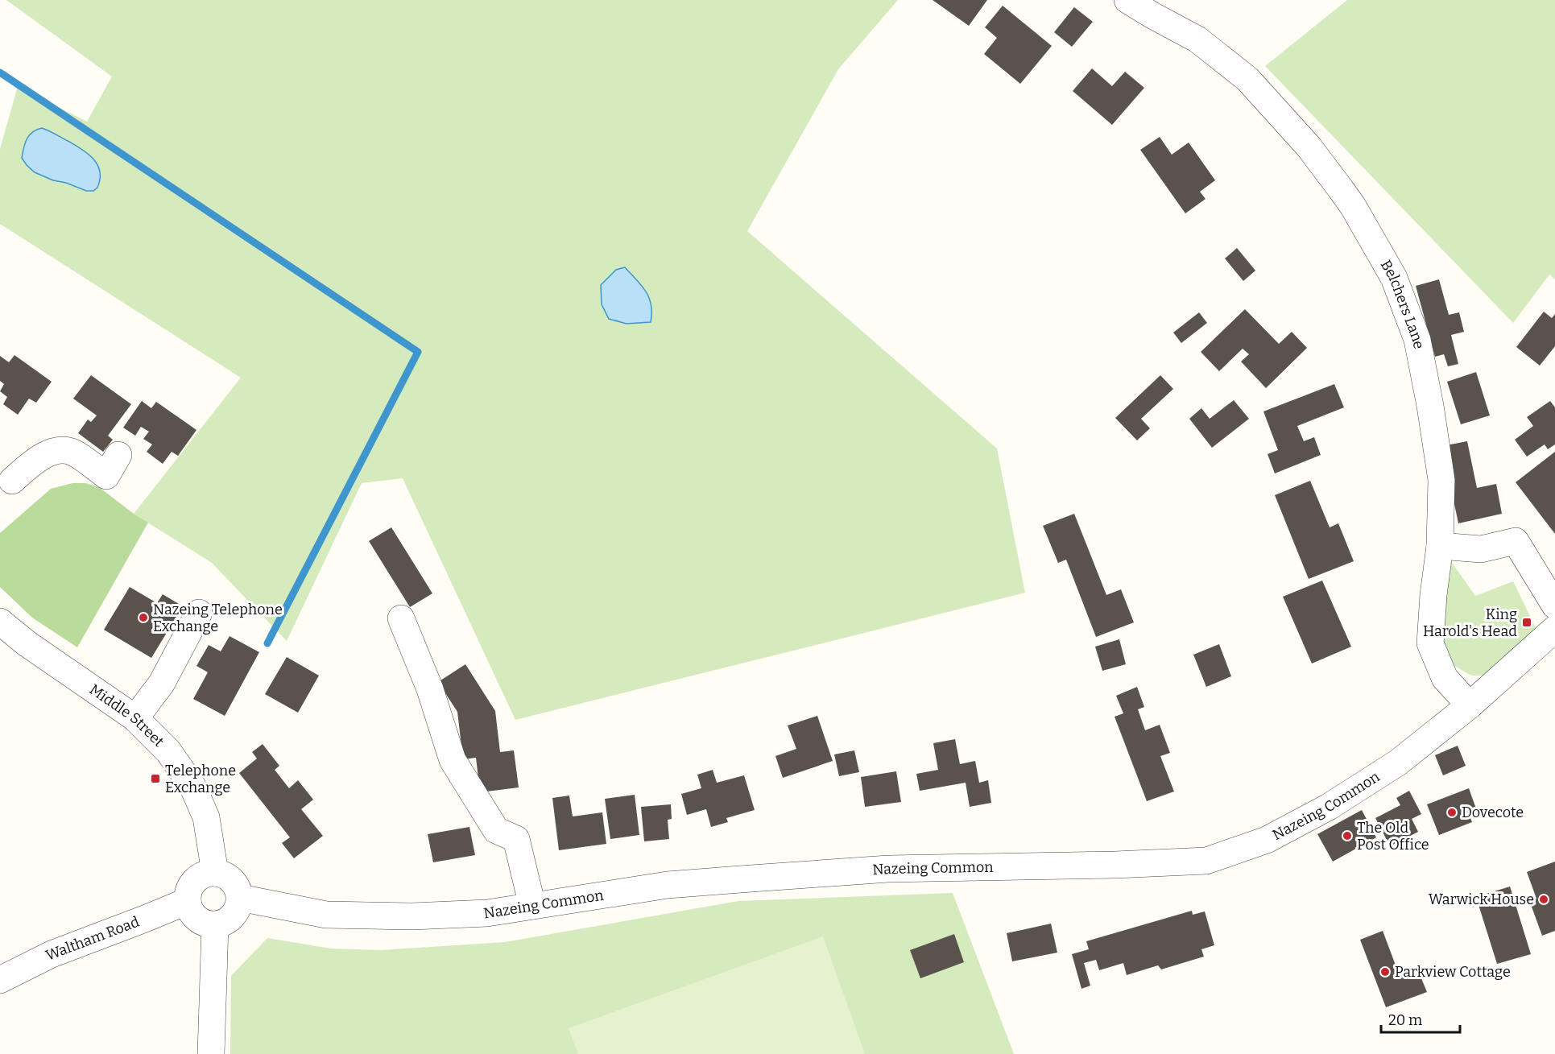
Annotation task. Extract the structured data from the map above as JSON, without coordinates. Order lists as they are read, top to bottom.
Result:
{
  "streets": {
    "street": [
      "Belchers Lane",
      "Middle Street",
      "Nazeing Common",
      "Waltham Road"
    ]
  },
  "crossings": [
    ["Belchers Lane", "Nazeing Common"],
    ["Middle Street", "Nazeing Common"],
    ["Middle Street", "Waltham Road"],
    ["Nazeing Common", "Waltham Road"]
  ],
  "places": {
    "other": [
      "Nazeing Telephone Exchange",
      "Dovecote",
      "The Old Post Office",
      "Warwick House",
      "Parkview Cottage"
    ],
    "transit": ["King Harold's Head", "Telephone Exchange"]
  },
  "scale_bar": "20 m"
}
